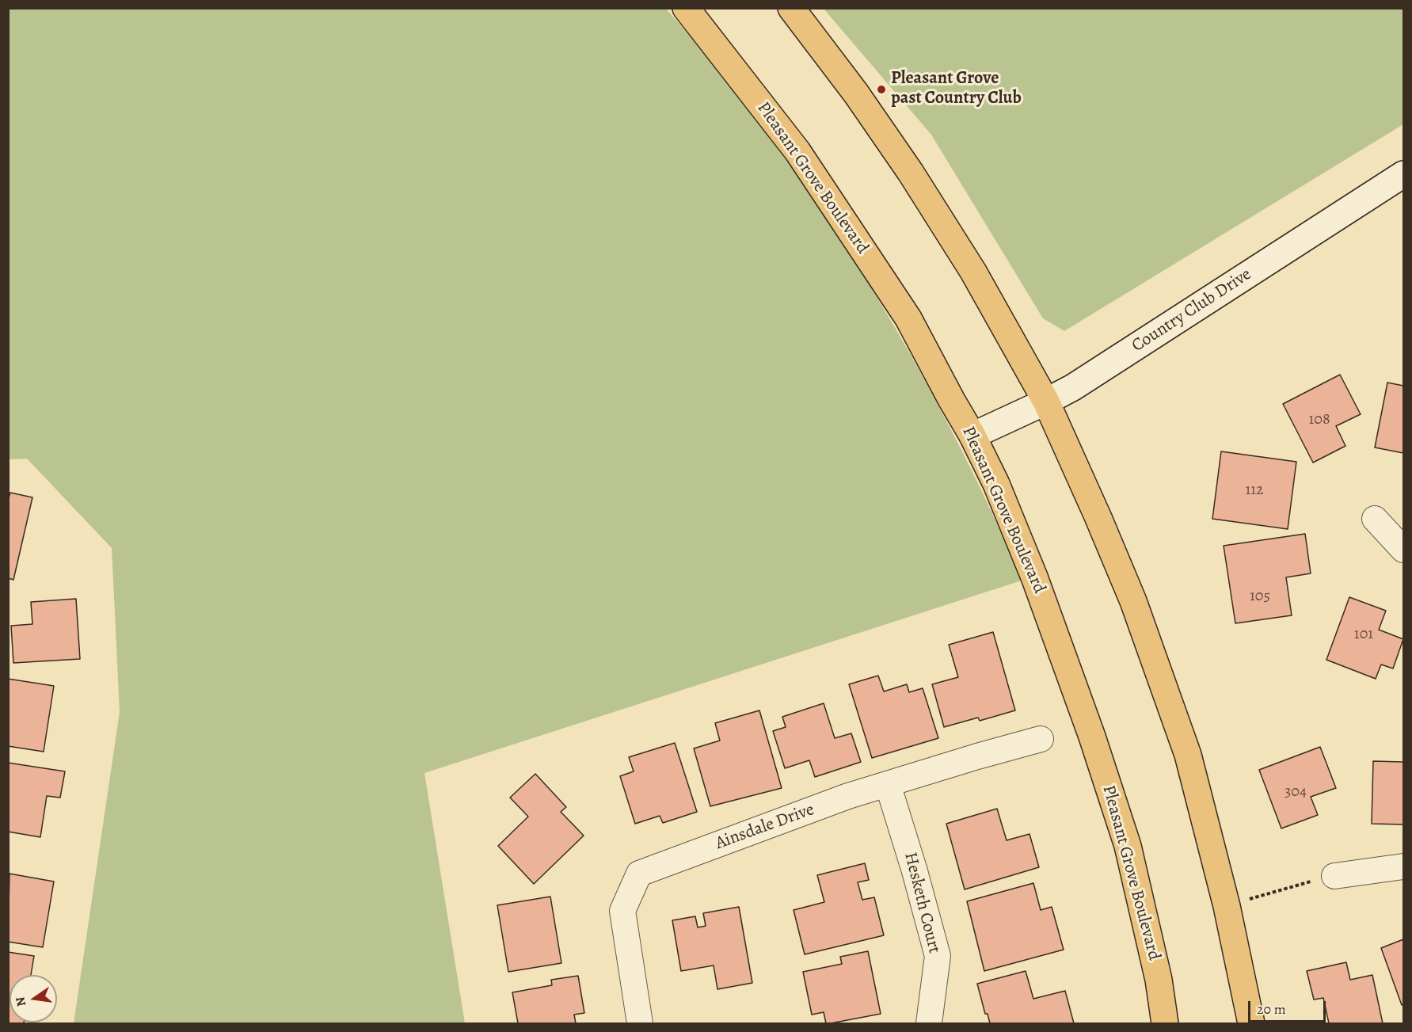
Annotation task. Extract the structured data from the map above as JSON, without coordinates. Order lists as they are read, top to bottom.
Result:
{
  "streets": {
    "main road": ["Pleasant Grove Boulevard"],
    "street": ["Country Club Drive", "Ainsdale Drive", "Hesketh Court"]
  },
  "crossings": [
    ["Pleasant Grove Boulevard", "Country Club Drive"],
    ["Ainsdale Drive", "Hesketh Court"]
  ],
  "places": ["Pleasant Grove past Country Club"],
  "house_numbers": [
    "108",
    "112",
    "105",
    "101",
    "304"
  ],
  "scale_bar": "20 m",
  "north": "left"
}
